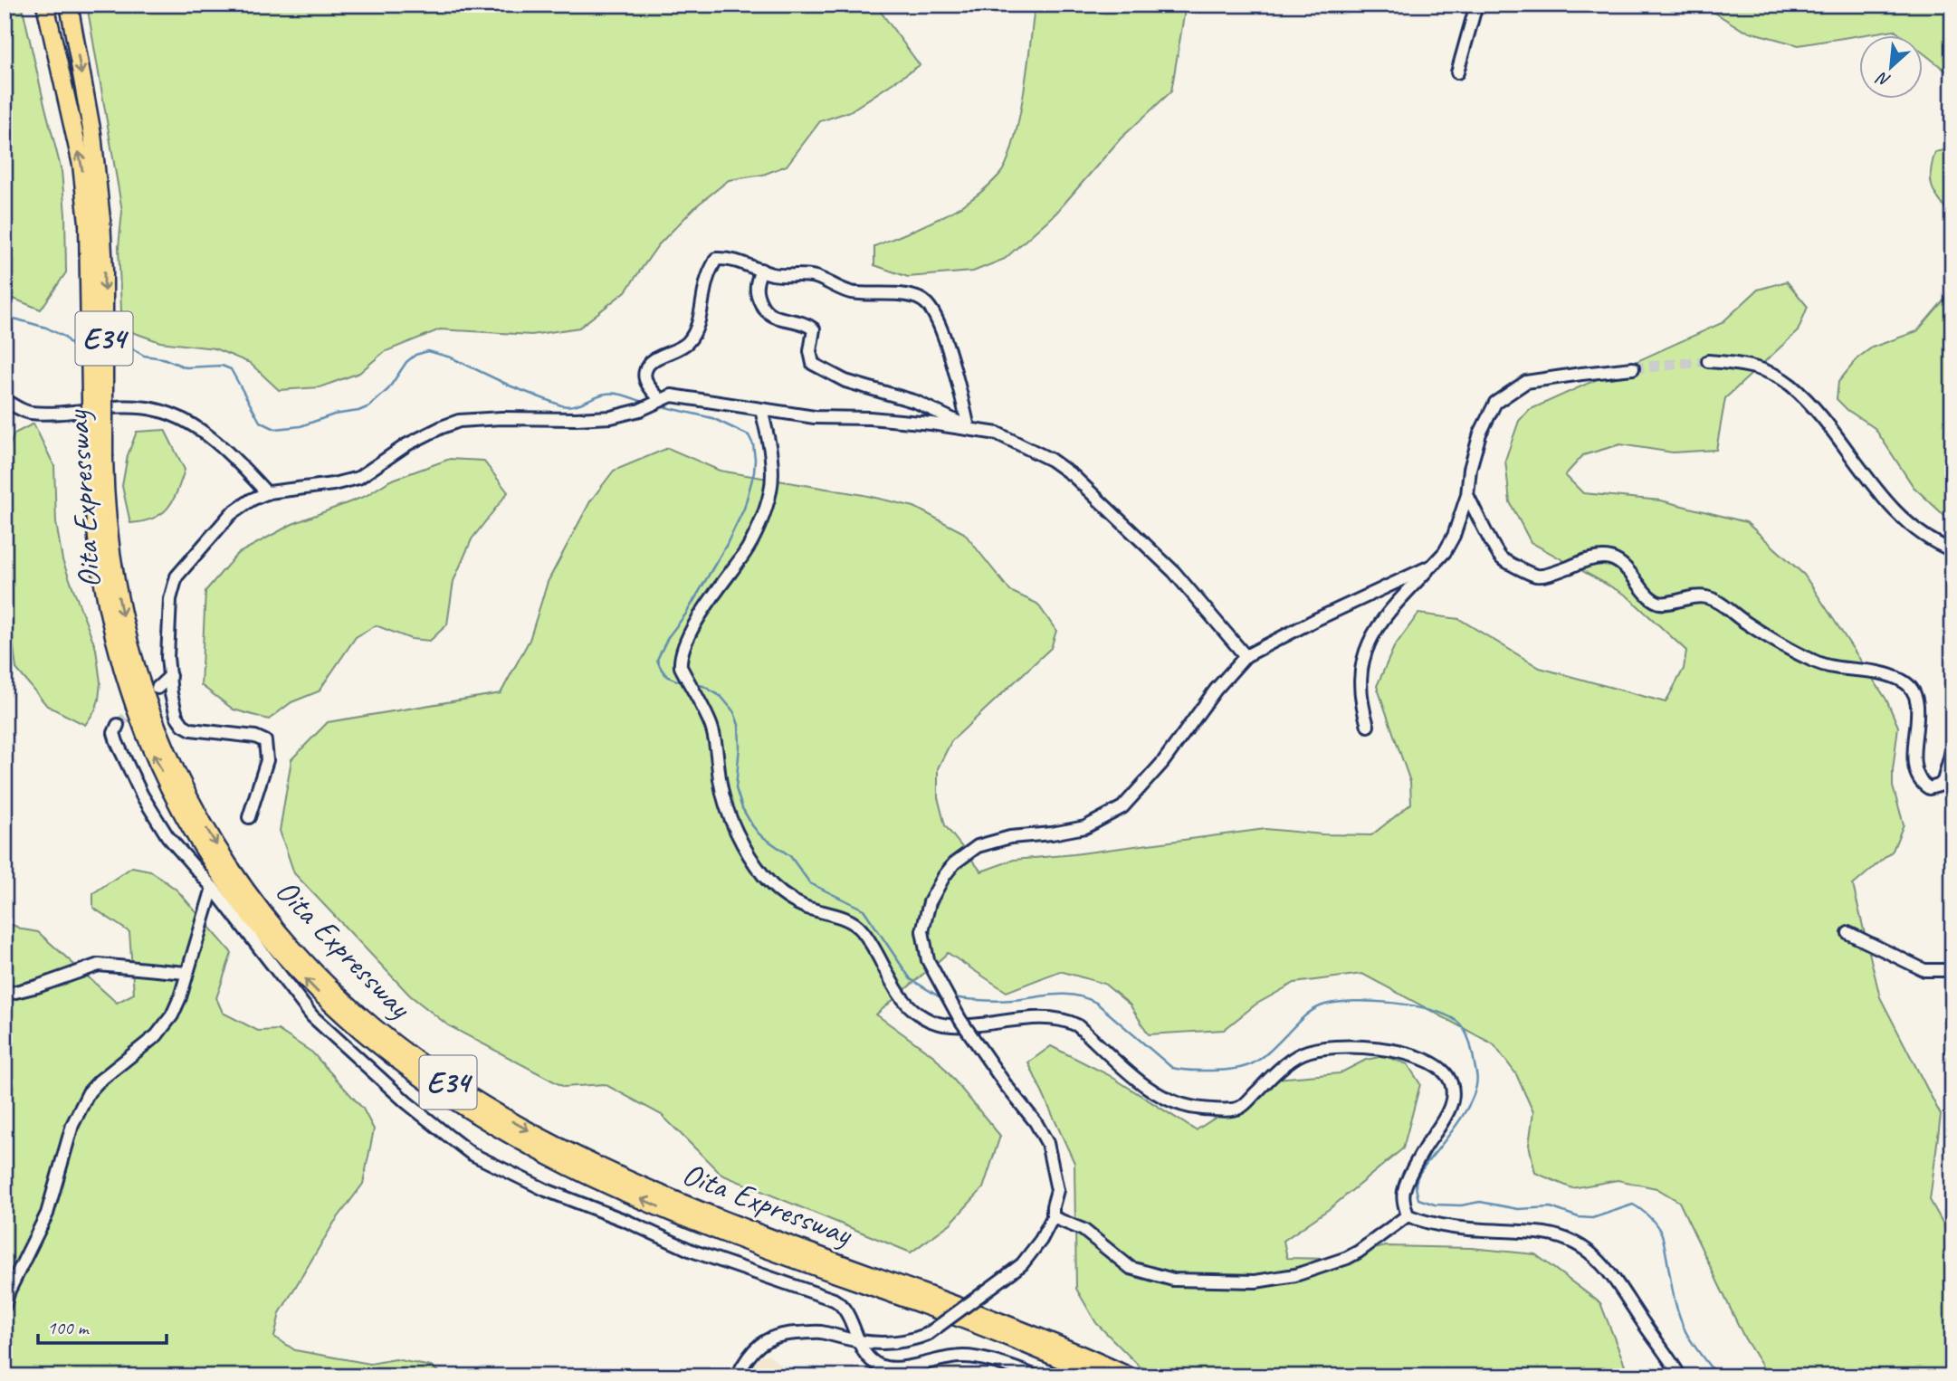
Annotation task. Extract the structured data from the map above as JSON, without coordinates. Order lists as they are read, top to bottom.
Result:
{
  "streets": {
    "highway": ["E34", "Oita Expressway"]
  },
  "scale_bar": "100 m",
  "north": "bottom left"
}
